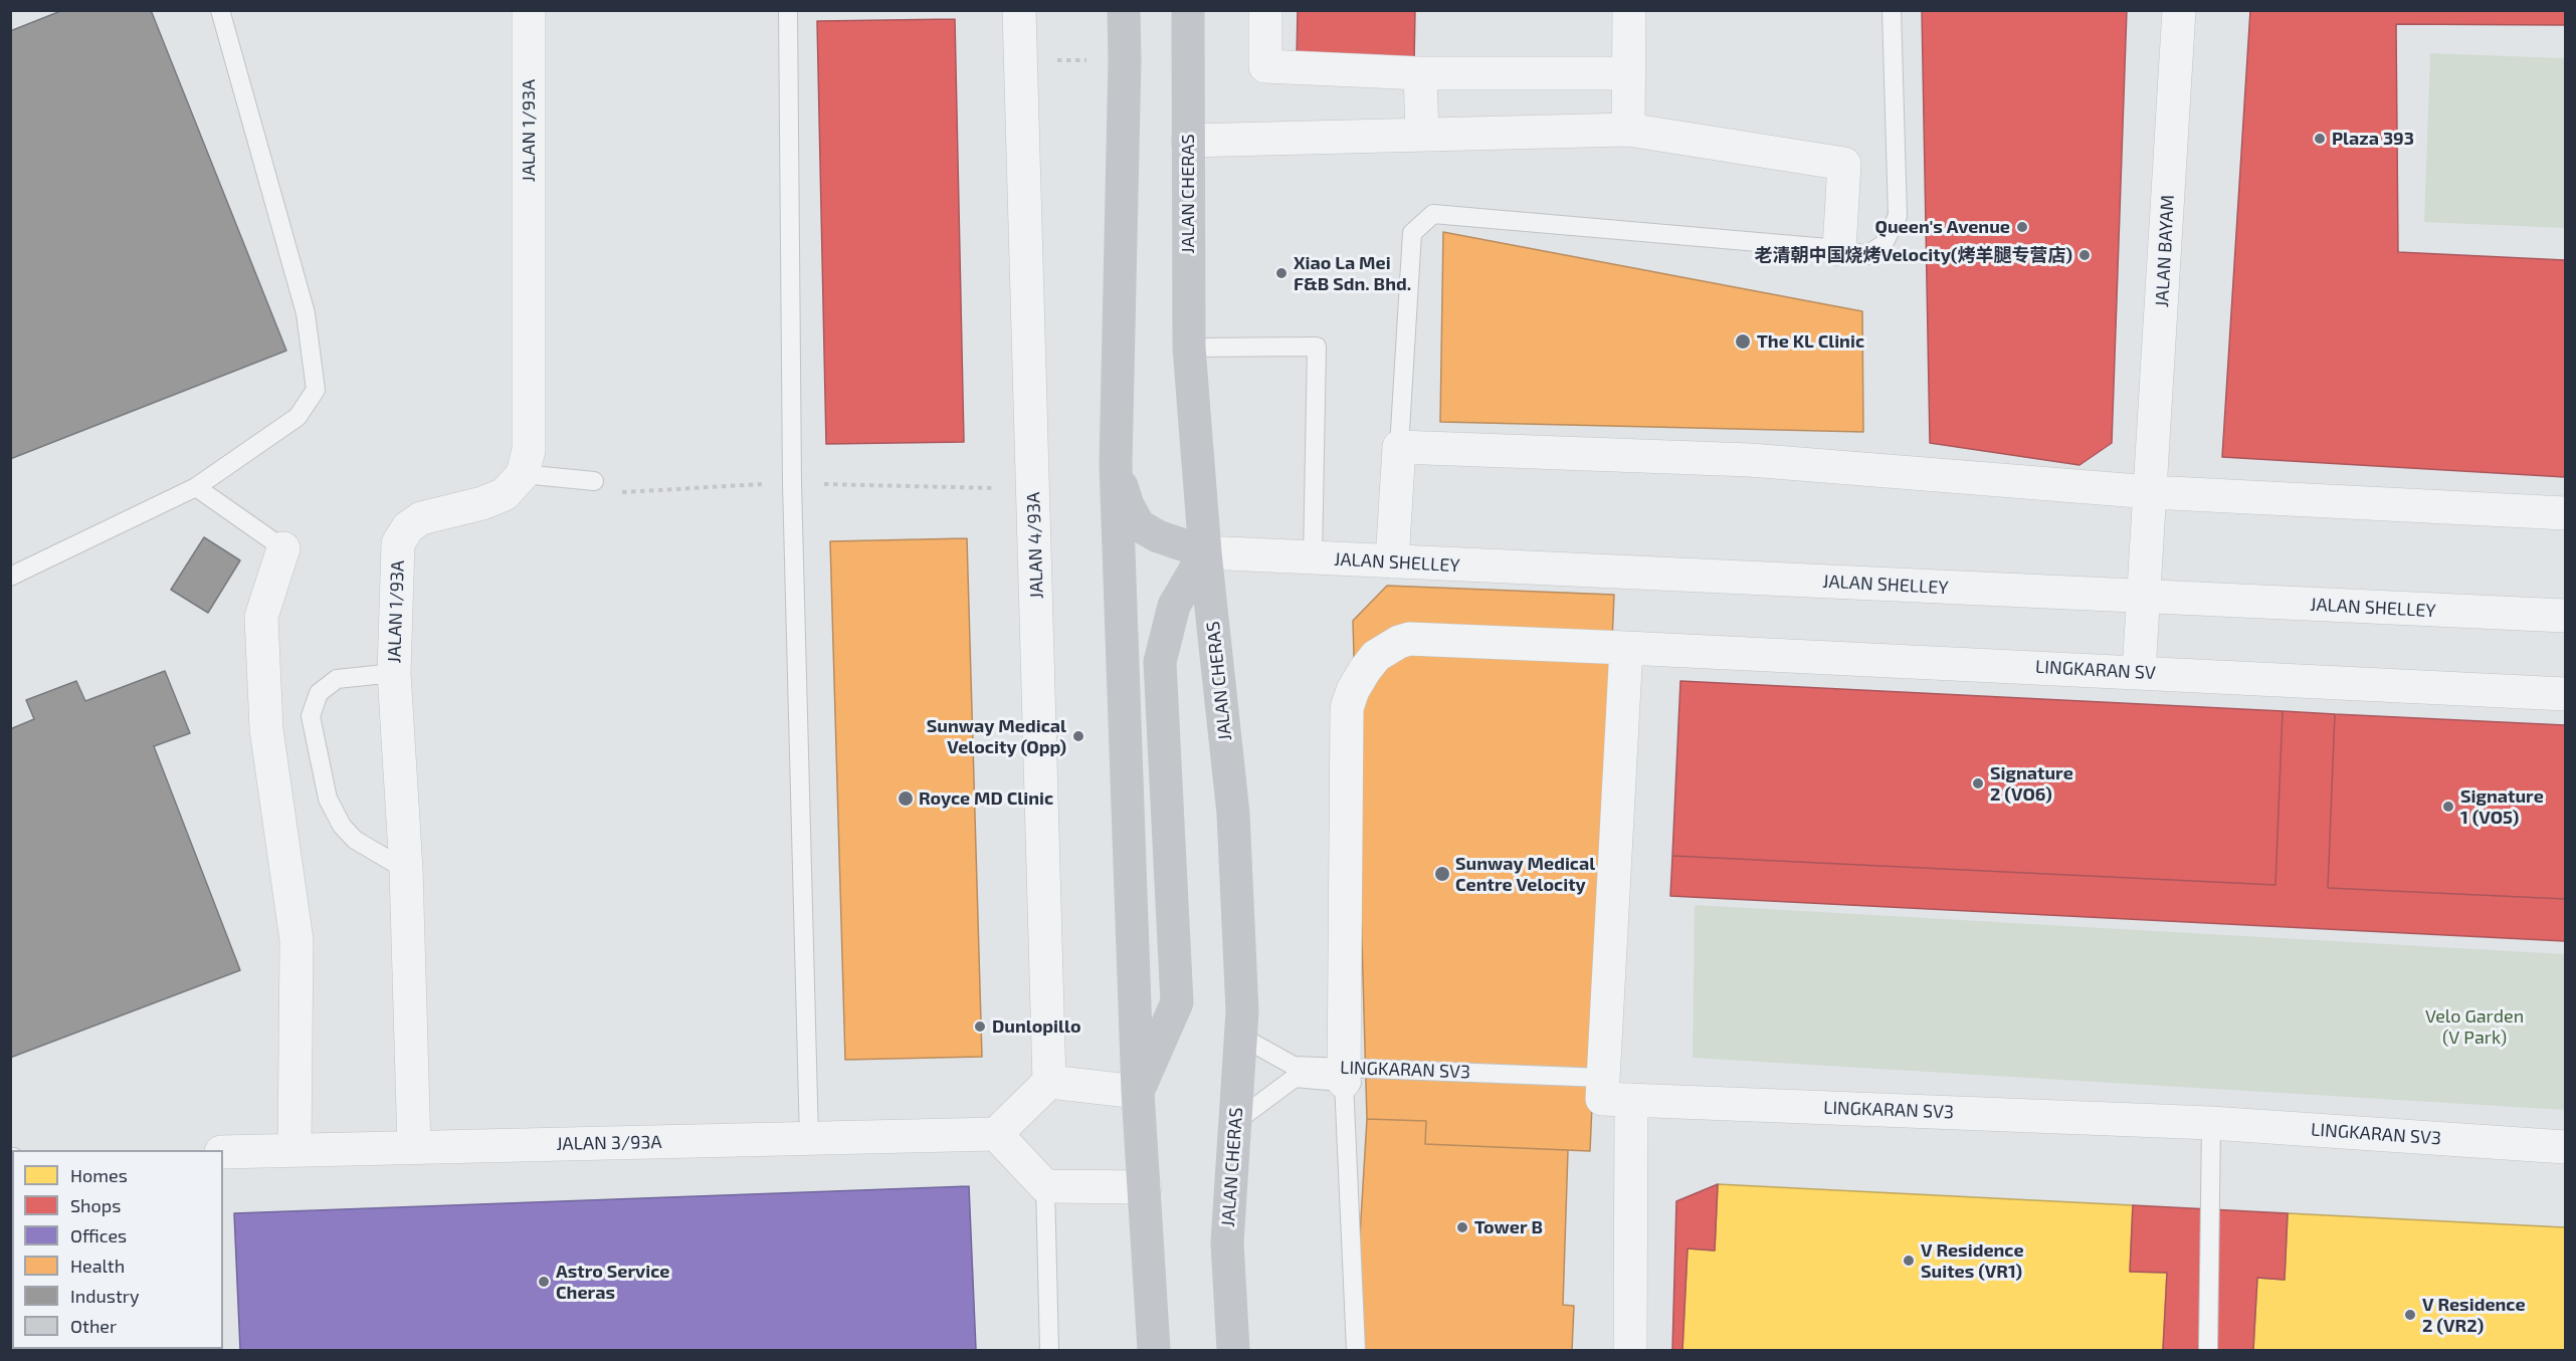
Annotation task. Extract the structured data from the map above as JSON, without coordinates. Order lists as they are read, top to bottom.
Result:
{
  "streets": {
    "main road": ["JALAN CHERAS"],
    "street": [
      "JALAN 1/93A",
      "JALAN BAYAM",
      "JALAN 4/93A",
      "JALAN SHELLEY",
      "LINGKARAN SV",
      "LINGKARAN SV3",
      "JALAN 3/93A"
    ]
  },
  "crossings": [
    ["JALAN 1/93A", "JALAN 3/93A"],
    ["JALAN CHERAS", "JALAN SHELLEY"],
    ["JALAN CHERAS", "LINGKARAN SV3"],
    ["JALAN BAYAM", "JALAN SHELLEY"],
    ["JALAN BAYAM", "LINGKARAN SV"],
    ["LINGKARAN SV", "LINGKARAN SV3"]
  ],
  "parks": ["Velo Garden (V Park)"],
  "places": [
    "Plaza 393",
    "Queen's Avenue",
    "老清朝中国烧烤Velocity(烤羊腿专营店)",
    "Xiao La Mei F&B Sdn. Bhd.",
    "The KL Clinic",
    "Sunway Medical Velocity (Opp)",
    "Signature 2 (VO6)",
    "Royce MD Clinic",
    "Signature 1 (VO5)",
    "Sunway Medical Centre Velocity",
    "Dunlopillo",
    "Tower B",
    "V Residence Suites (VR1)",
    "Astro Service Cheras",
    "V Residence 2 (VR2)"
  ],
  "legend": [
    "Homes",
    "Shops",
    "Offices",
    "Health",
    "Industry",
    "Other"
  ]
}
